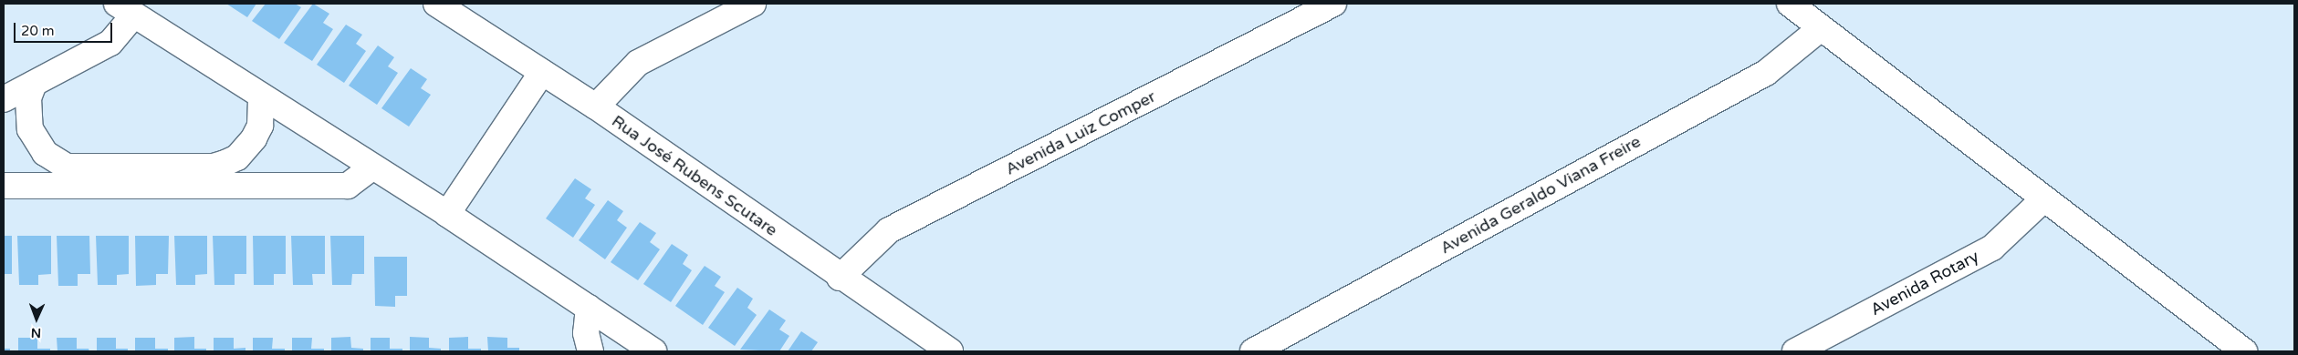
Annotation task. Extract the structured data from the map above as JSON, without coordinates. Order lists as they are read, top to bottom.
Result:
{
  "streets": {
    "street": [
      "Avenida Luiz Comper",
      "Rua José Rubens Scutare",
      "Avenida Geraldo Viana Freire",
      "Avenida Rotary"
    ]
  },
  "crossings": [
    ["Avenida Luiz Comper", "Rua José Rubens Scutare"]
  ],
  "scale_bar": "20 m",
  "north": "bottom"
}
